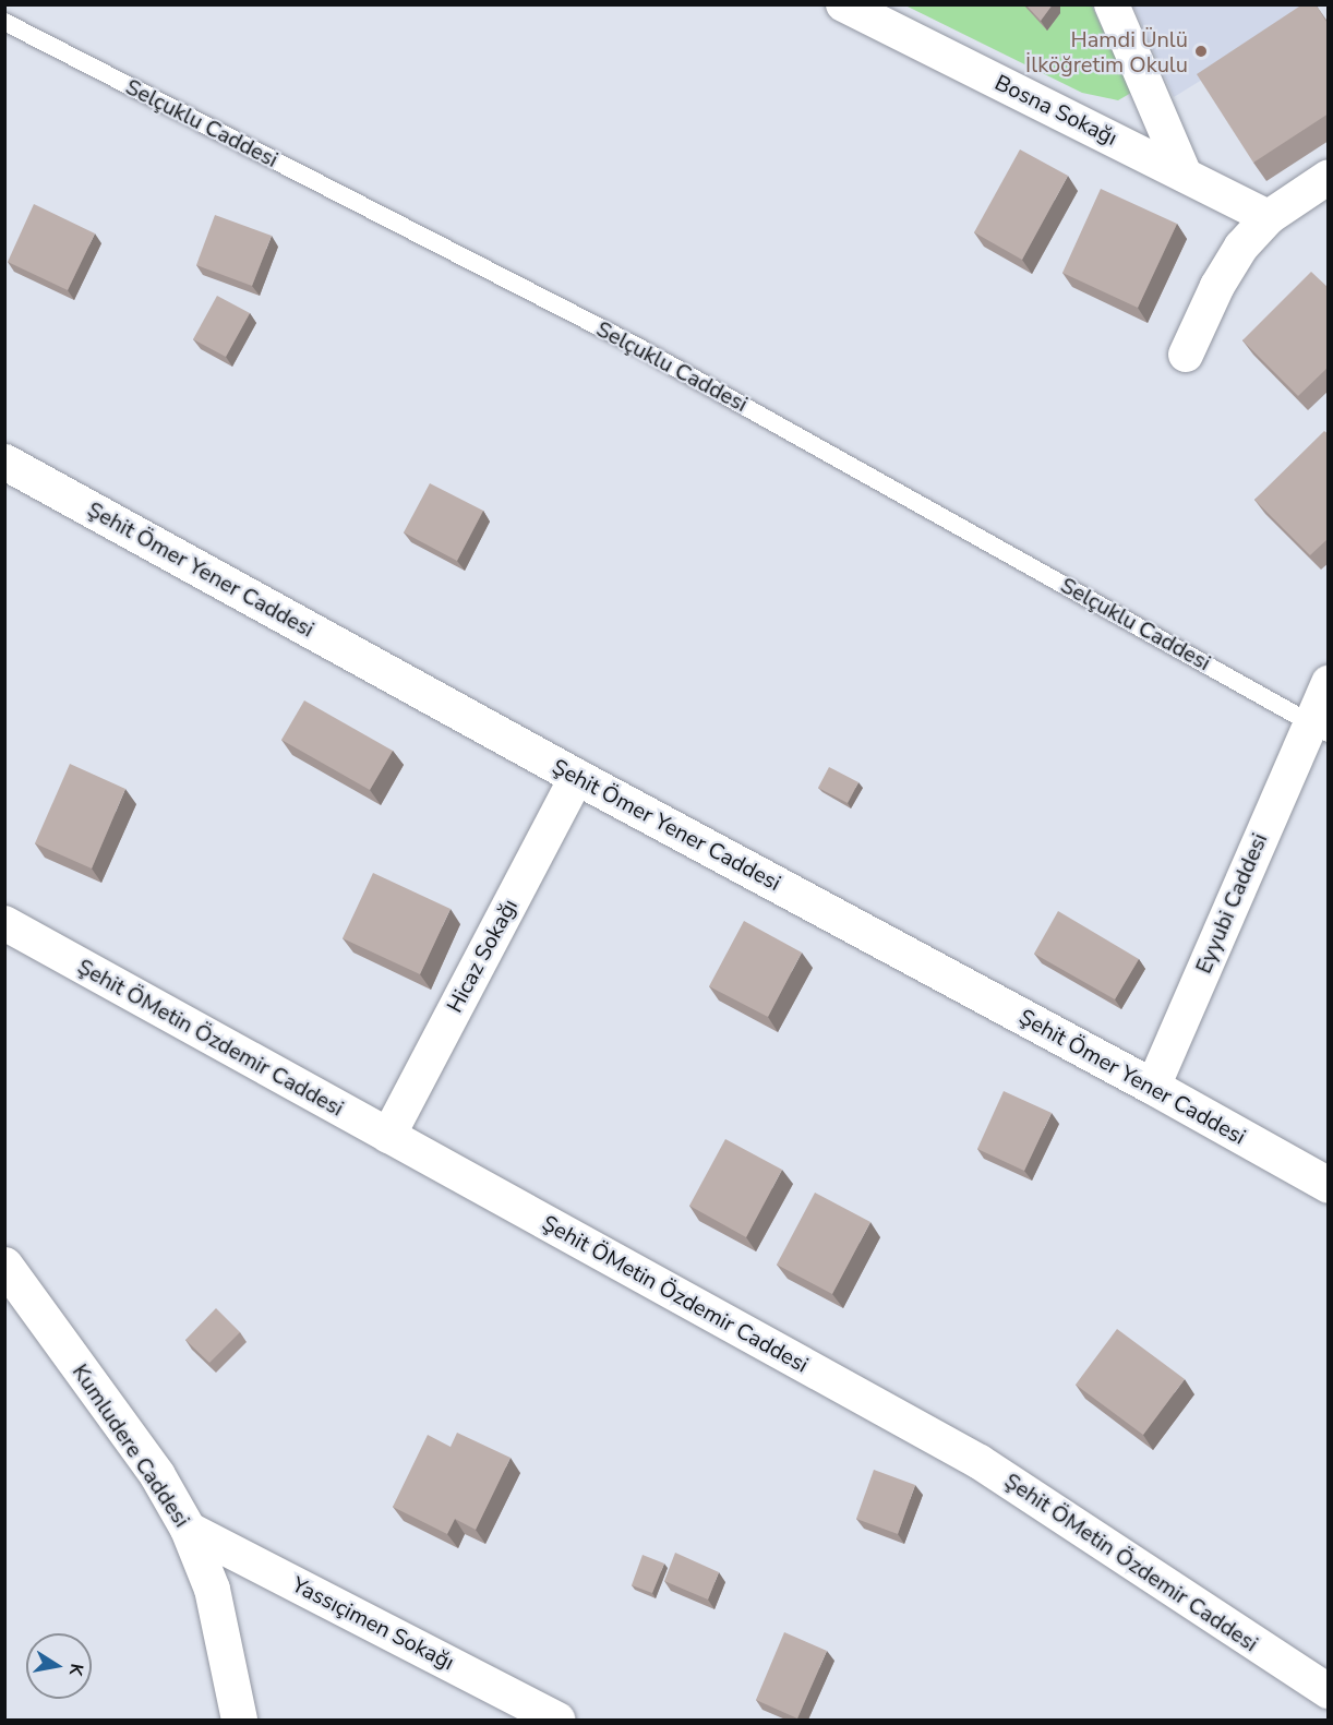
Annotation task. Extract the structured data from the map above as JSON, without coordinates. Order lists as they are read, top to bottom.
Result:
{
  "streets": {
    "street": [
      "Bosna Sokağı",
      "Şehit Ömer Yener Caddesi",
      "Eyyubi Caddesi",
      "Hicaz Sokağı",
      "Şehit ÖMetin Özdemir Caddesi",
      "Kumludere Caddesi",
      "Yassıçimen Sokağı"
    ],
    "lane": ["Selçuklu Caddesi"]
  },
  "crossings": [
    ["Selçuklu Caddesi", "Eyyubi Caddesi"],
    ["Şehit Ömer Yener Caddesi", "Eyyubi Caddesi"],
    ["Şehit Ömer Yener Caddesi", "Hicaz Sokağı"],
    ["Hicaz Sokağı", "Şehit ÖMetin Özdemir Caddesi"],
    ["Kumludere Caddesi", "Yassıçimen Sokağı"]
  ],
  "places": ["Hamdi Ünlü İlköğretim Okulu"],
  "north": "right"
}
